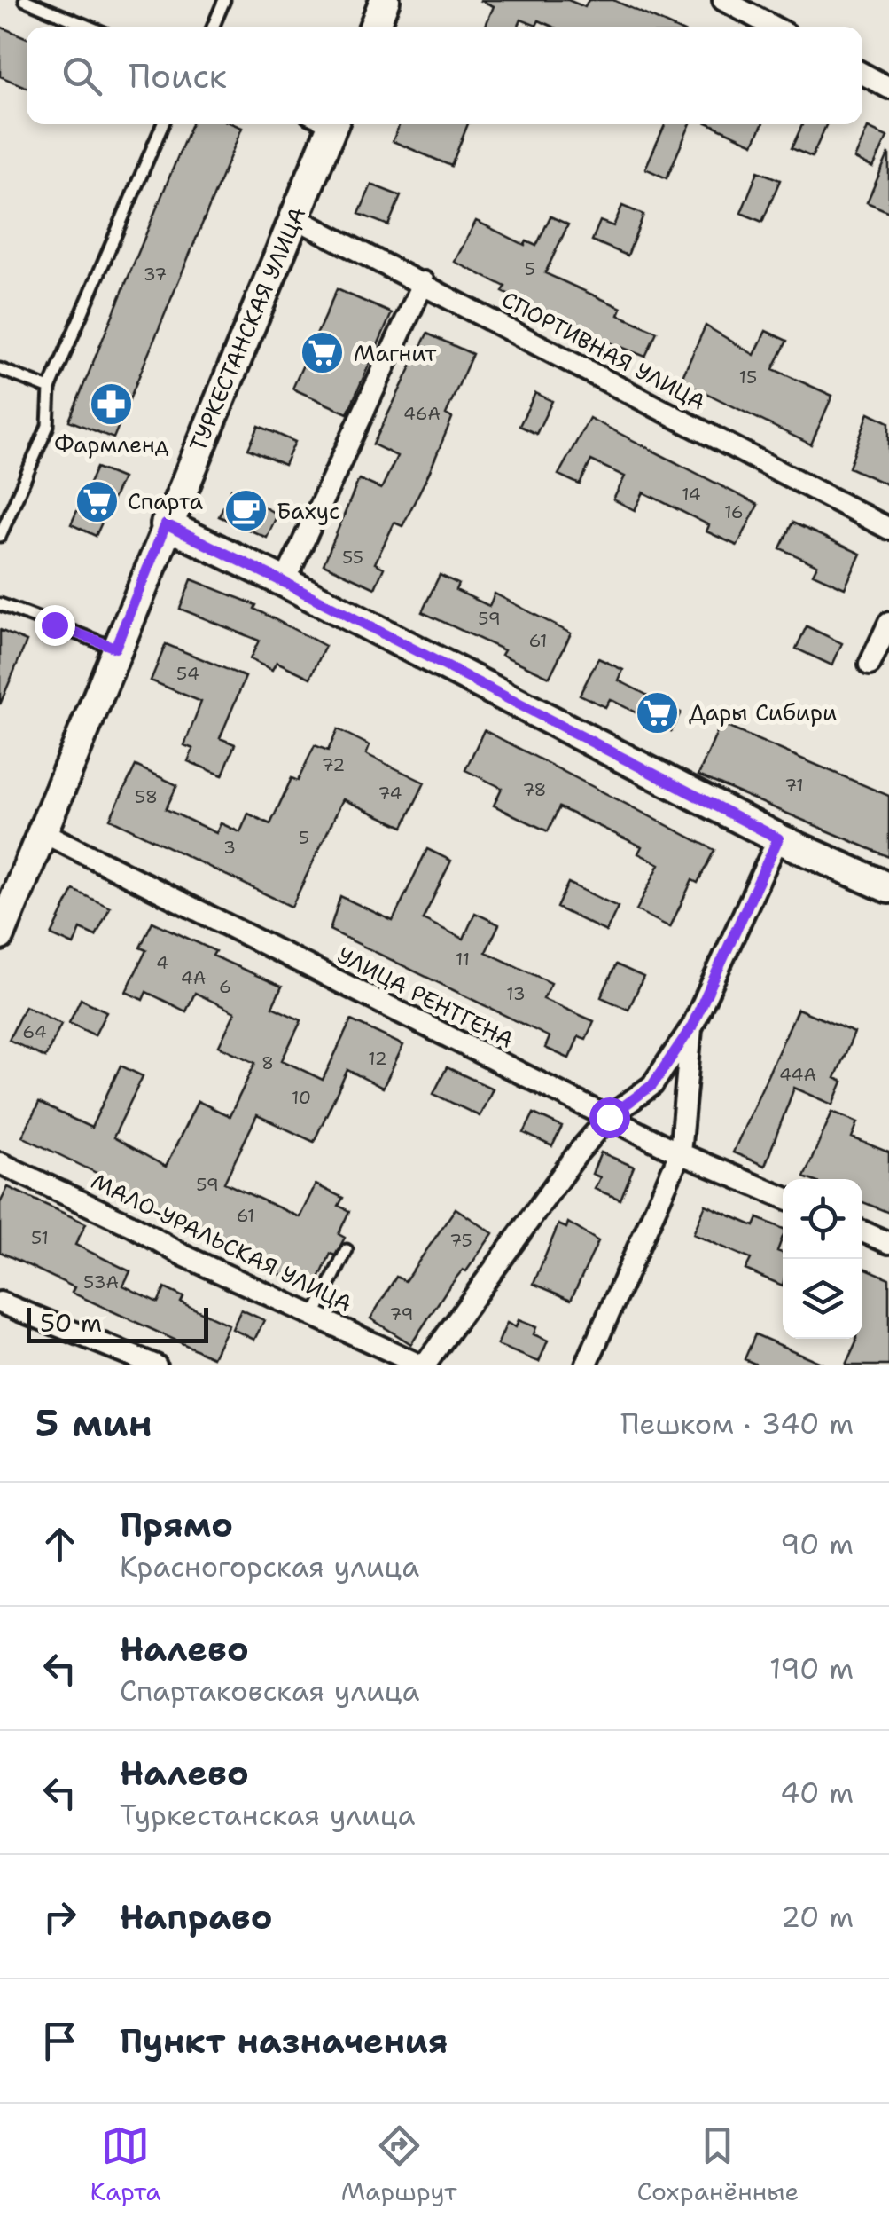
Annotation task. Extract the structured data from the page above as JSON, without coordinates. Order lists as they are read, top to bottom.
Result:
{
  "streets": {
    "main road": ["ТУРКЕСТАНСКАЯ УЛИЦА"],
    "street": ["СПОРТИВНАЯ УЛИЦА", "УЛИЦА РЕНТГЕНА", "МАЛО-УРАЛЬСКАЯ УЛИЦА"]
  },
  "crossings": [
    ["ТУРКЕСТАНСКАЯ УЛИЦА", "СПОРТИВНАЯ УЛИЦА"],
    ["ТУРКЕСТАНСКАЯ УЛИЦА", "УЛИЦА РЕНТГЕНА"]
  ],
  "places": {
    "supermarket": ["Магнит", "Спарта", "Дары Сибири"],
    "pharmacy": ["Фармленд"],
    "cafe": ["Бахус"]
  },
  "house_numbers": [
    "5",
    "37",
    "15",
    "46А",
    "14",
    "16",
    "55",
    "59",
    "61",
    "54",
    "72",
    "71",
    "78",
    "74",
    "58",
    "5",
    "3",
    "11",
    "4",
    "4А",
    "6",
    "13",
    "64",
    "12",
    "8",
    "44А",
    "10",
    "59",
    "61",
    "51",
    "75",
    "53А",
    "79"
  ],
  "scale_bar": "50 m",
  "page": {
    "search": "Поиск",
    "scale": "50 m",
    "heading": ["5 мин", "Пешком · 340 m"],
    "list": [
      ["Прямо", "Красногорская улица", "90 m"],
      ["Налево", "Спартаковская улица", "190 m"],
      ["Налево", "Туркестанская улица", "40 m"],
      ["Направо", "20 m"],
      "Пункт назначения"
    ],
    "nav": ["Карта", "Маршрут", "Сохранённые"]
  }
}
